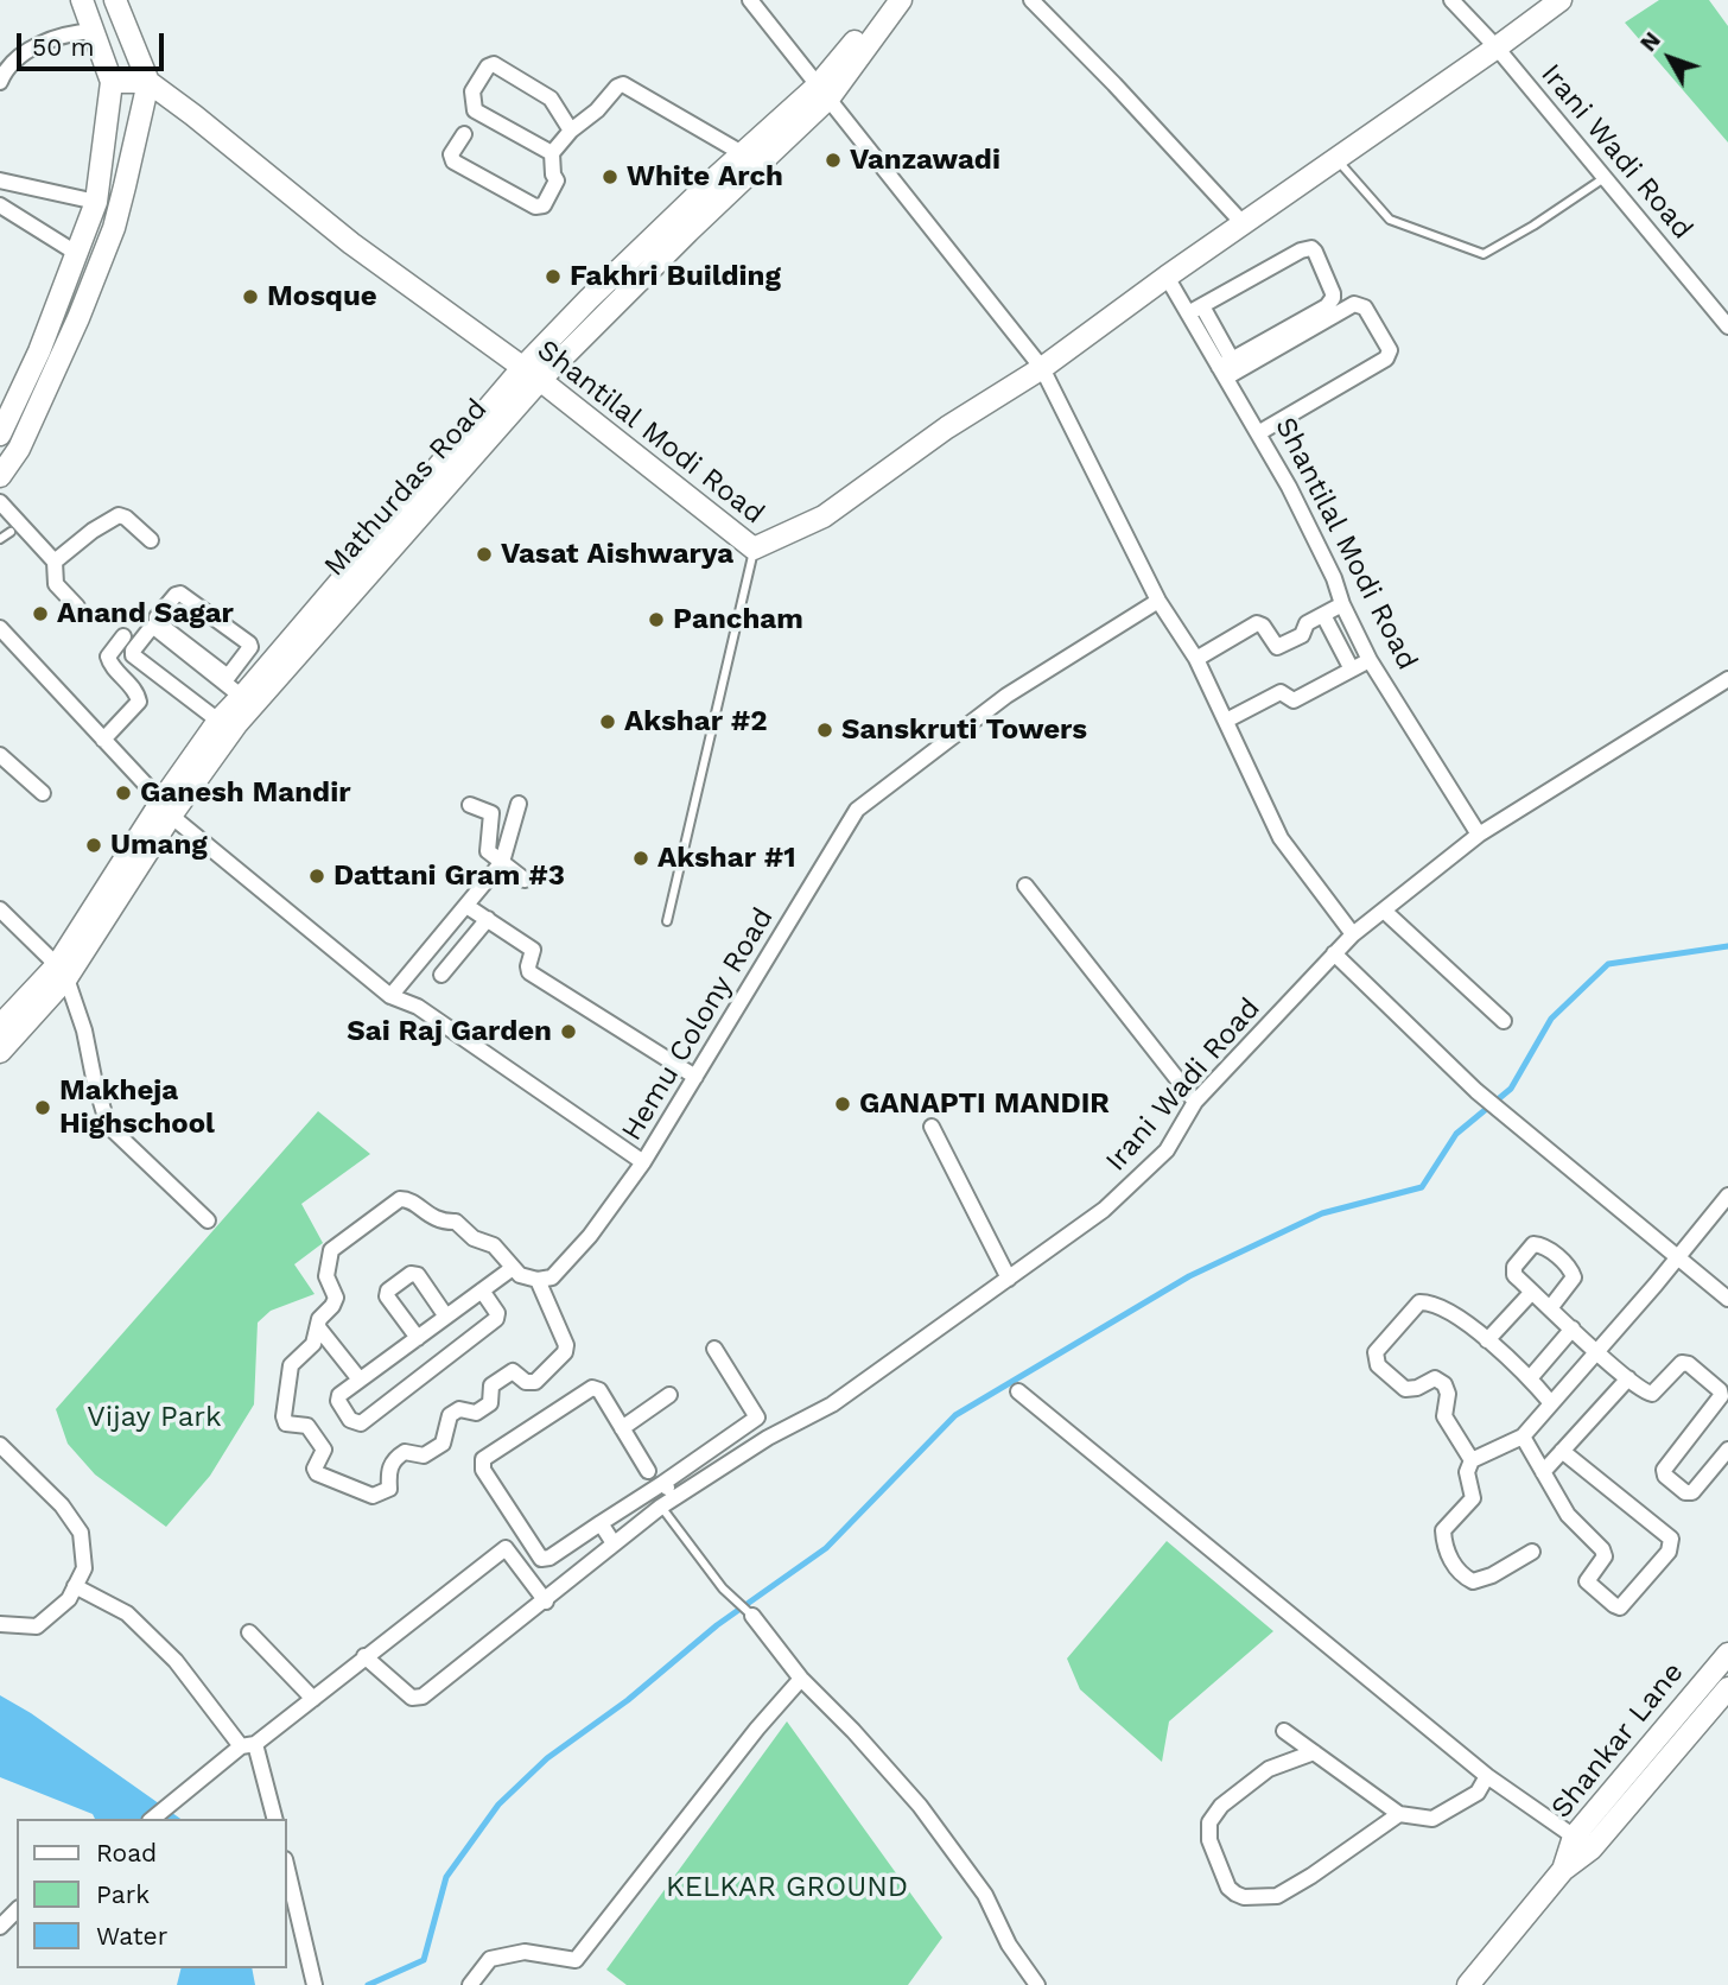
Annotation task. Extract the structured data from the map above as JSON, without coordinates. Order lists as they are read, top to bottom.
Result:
{
  "streets": {
    "street": [
      "Irani Wadi Road",
      "Shantilal Modi Road",
      "Mathurdas Road",
      "Hemu Colony Road",
      "Shankar Lane"
    ]
  },
  "crossings": [
    ["Irani Wadi Road", "Shantilal Modi Road"],
    ["Shantilal Modi Road", "Mathurdas Road"],
    ["Mathurdas Road", "Hemu Colony Road"]
  ],
  "parks": ["Vijay Park", "KELKAR GROUND"],
  "places": [
    "Vanzawadi",
    "White Arch",
    "Fakhri Building",
    "Mosque",
    "Vasat Aishwarya",
    "Anand Sagar",
    "Pancham",
    "Akshar #2",
    "Sanskruti Towers",
    "Ganesh Mandir",
    "Umang",
    "Akshar #1",
    "Dattani Gram #3",
    "Sai Raj Garden",
    "GANAPTI MANDIR",
    "Makheja Highschool"
  ],
  "legend": ["Road", "Park", "Water"],
  "scale_bar": "50 m",
  "north": "top left"
}
